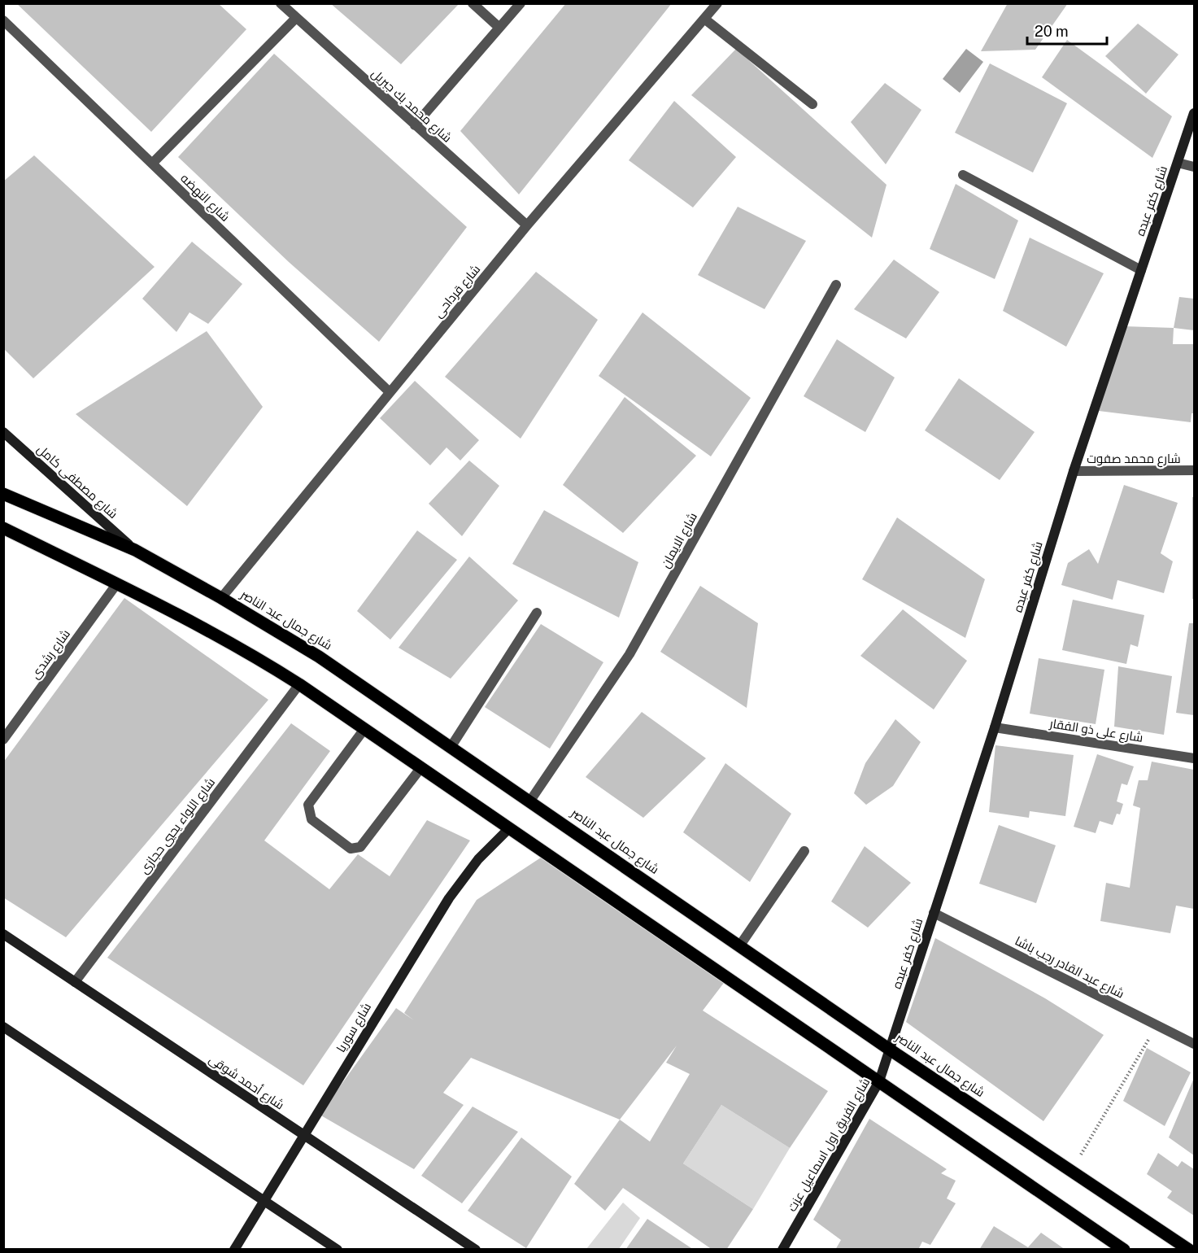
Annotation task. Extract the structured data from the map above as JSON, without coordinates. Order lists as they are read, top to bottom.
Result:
{
  "streets": {
    "main road": ["شارع جمال عبد الناصر"],
    "street": [
      "شارع محمد بك جبريل",
      "شارع النهضه",
      "شارع كفر عبده",
      "شارع قرداحى",
      "شارع محمد صفوت",
      "شارع مصطفى كامل",
      "شارع الايمان",
      "شارع رشدى",
      "شارع على ذو الفقار",
      "شارع اللواء يحيي حجازى",
      "شارع عبد القادر رجب باشا",
      "شارع سوريا",
      "شارع أحمد شوقى",
      "شارع الفريق اول اسماعيل عزت"
    ]
  },
  "crossings": [
    ["شارع محمد بك جبريل", "شارع قرداحى"],
    ["شارع النهضه", "شارع قرداحى"],
    ["شارع كفر عبده", "شارع محمد صفوت"],
    ["شارع كفر عبده", "شارع جمال عبد الناصر"],
    ["شارع كفر عبده", "شارع على ذو الفقار"],
    ["شارع كفر عبده", "شارع عبد القادر رجب باشا"],
    ["شارع كفر عبده", "شارع الفريق اول اسماعيل عزت"],
    ["شارع قرداحى", "شارع جمال عبد الناصر"],
    ["شارع مصطفى كامل", "شارع جمال عبد الناصر"],
    ["شارع الايمان", "شارع جمال عبد الناصر"],
    ["شارع جمال عبد الناصر", "شارع الفريق اول اسماعيل عزت"],
    ["شارع اللواء يحيي حجازى", "شارع أحمد شوقى"],
    ["شارع سوريا", "شارع أحمد شوقى"]
  ],
  "scale_bar": "20 m"
}
